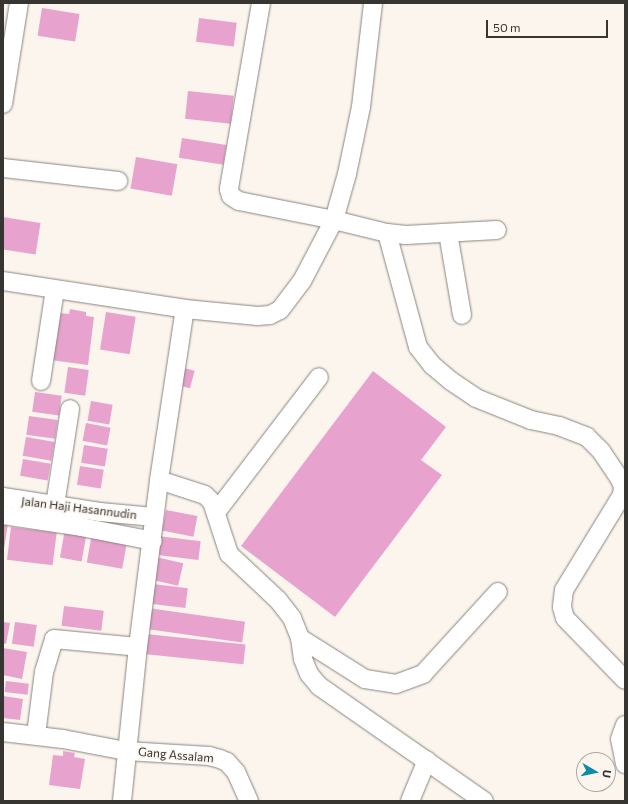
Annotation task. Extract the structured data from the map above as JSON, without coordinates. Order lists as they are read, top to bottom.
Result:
{
  "streets": {
    "street": ["Jalan Haji Hasannudin", "Gang Assalam"]
  },
  "scale_bar": "50 m",
  "north": "right"
}
